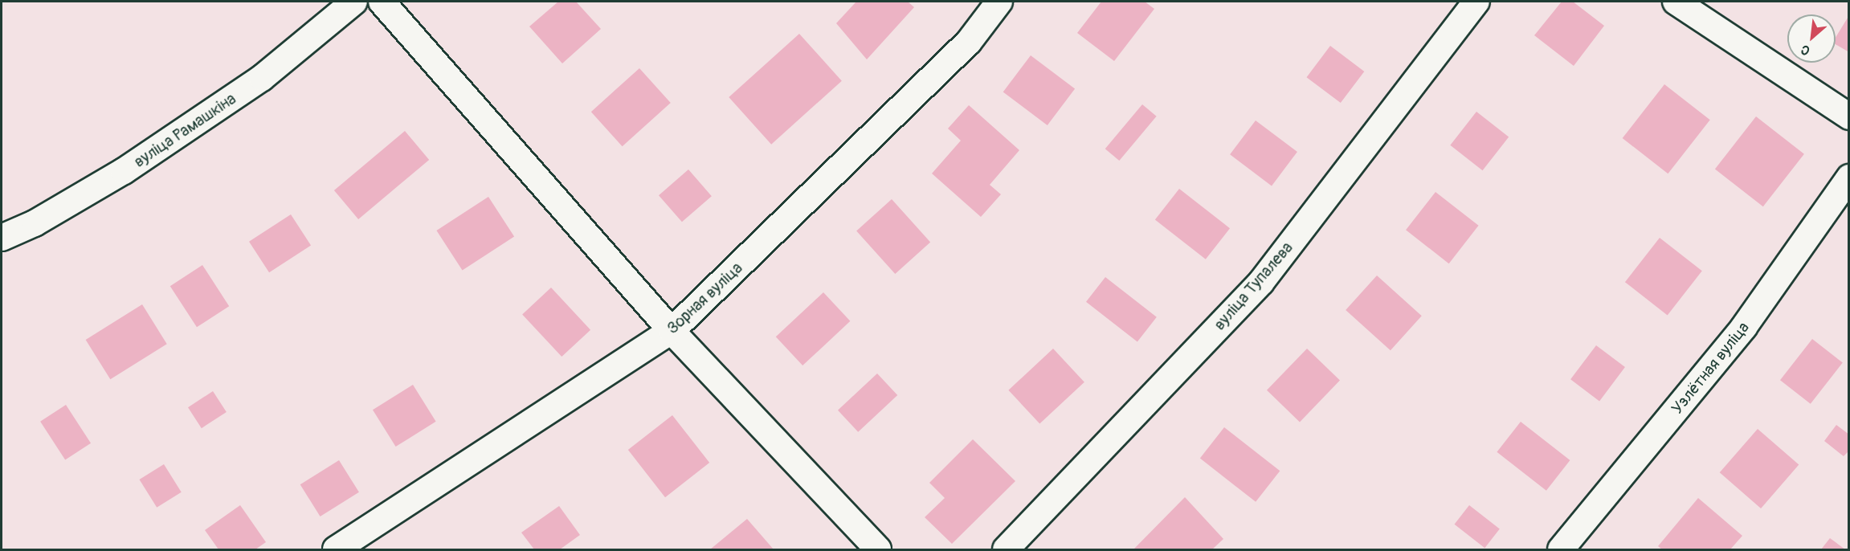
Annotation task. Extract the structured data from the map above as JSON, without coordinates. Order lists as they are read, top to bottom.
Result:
{
  "streets": {
    "street": [
      "вуліца Рамашкіна",
      "вуліца Тупалева",
      "Зорная вуліца",
      "Узлётная вуліца"
    ]
  },
  "north": "bottom left"
}
